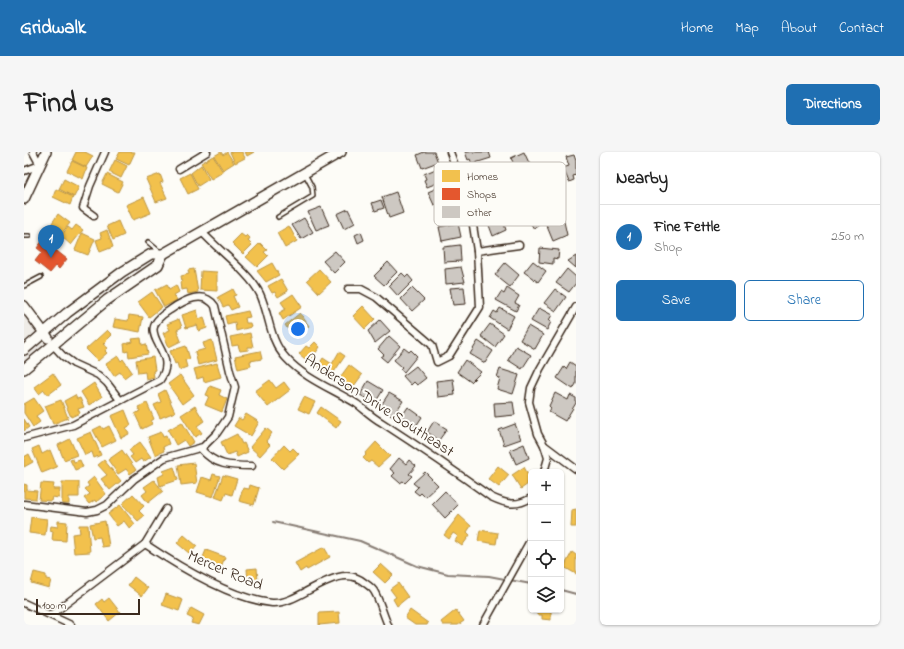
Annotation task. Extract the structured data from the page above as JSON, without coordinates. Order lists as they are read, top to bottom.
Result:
{
  "streets": {
    "street": ["Anderson Drive Southeast", "Mercer Road"]
  },
  "legend": ["Homes", "Shops", "Other"],
  "scale_bar": "100 m",
  "page": {
    "header": "Gridwalk",
    "nav": [
      "Home",
      "Map",
      "About",
      "Contact"
    ],
    "title": "Find us",
    "buttons": [
      "Directions",
      ["Save", "Share"]
    ],
    "heading": "Nearby",
    "list": [
      {
        "mark": "1",
        "name": "Fine Fettle",
        "note": "Shop",
        "value": "250 m"
      }
    ],
    "pins": "1",
    "map_buttons": ["+", "−"],
    "scale": "100 m"
  }
}
